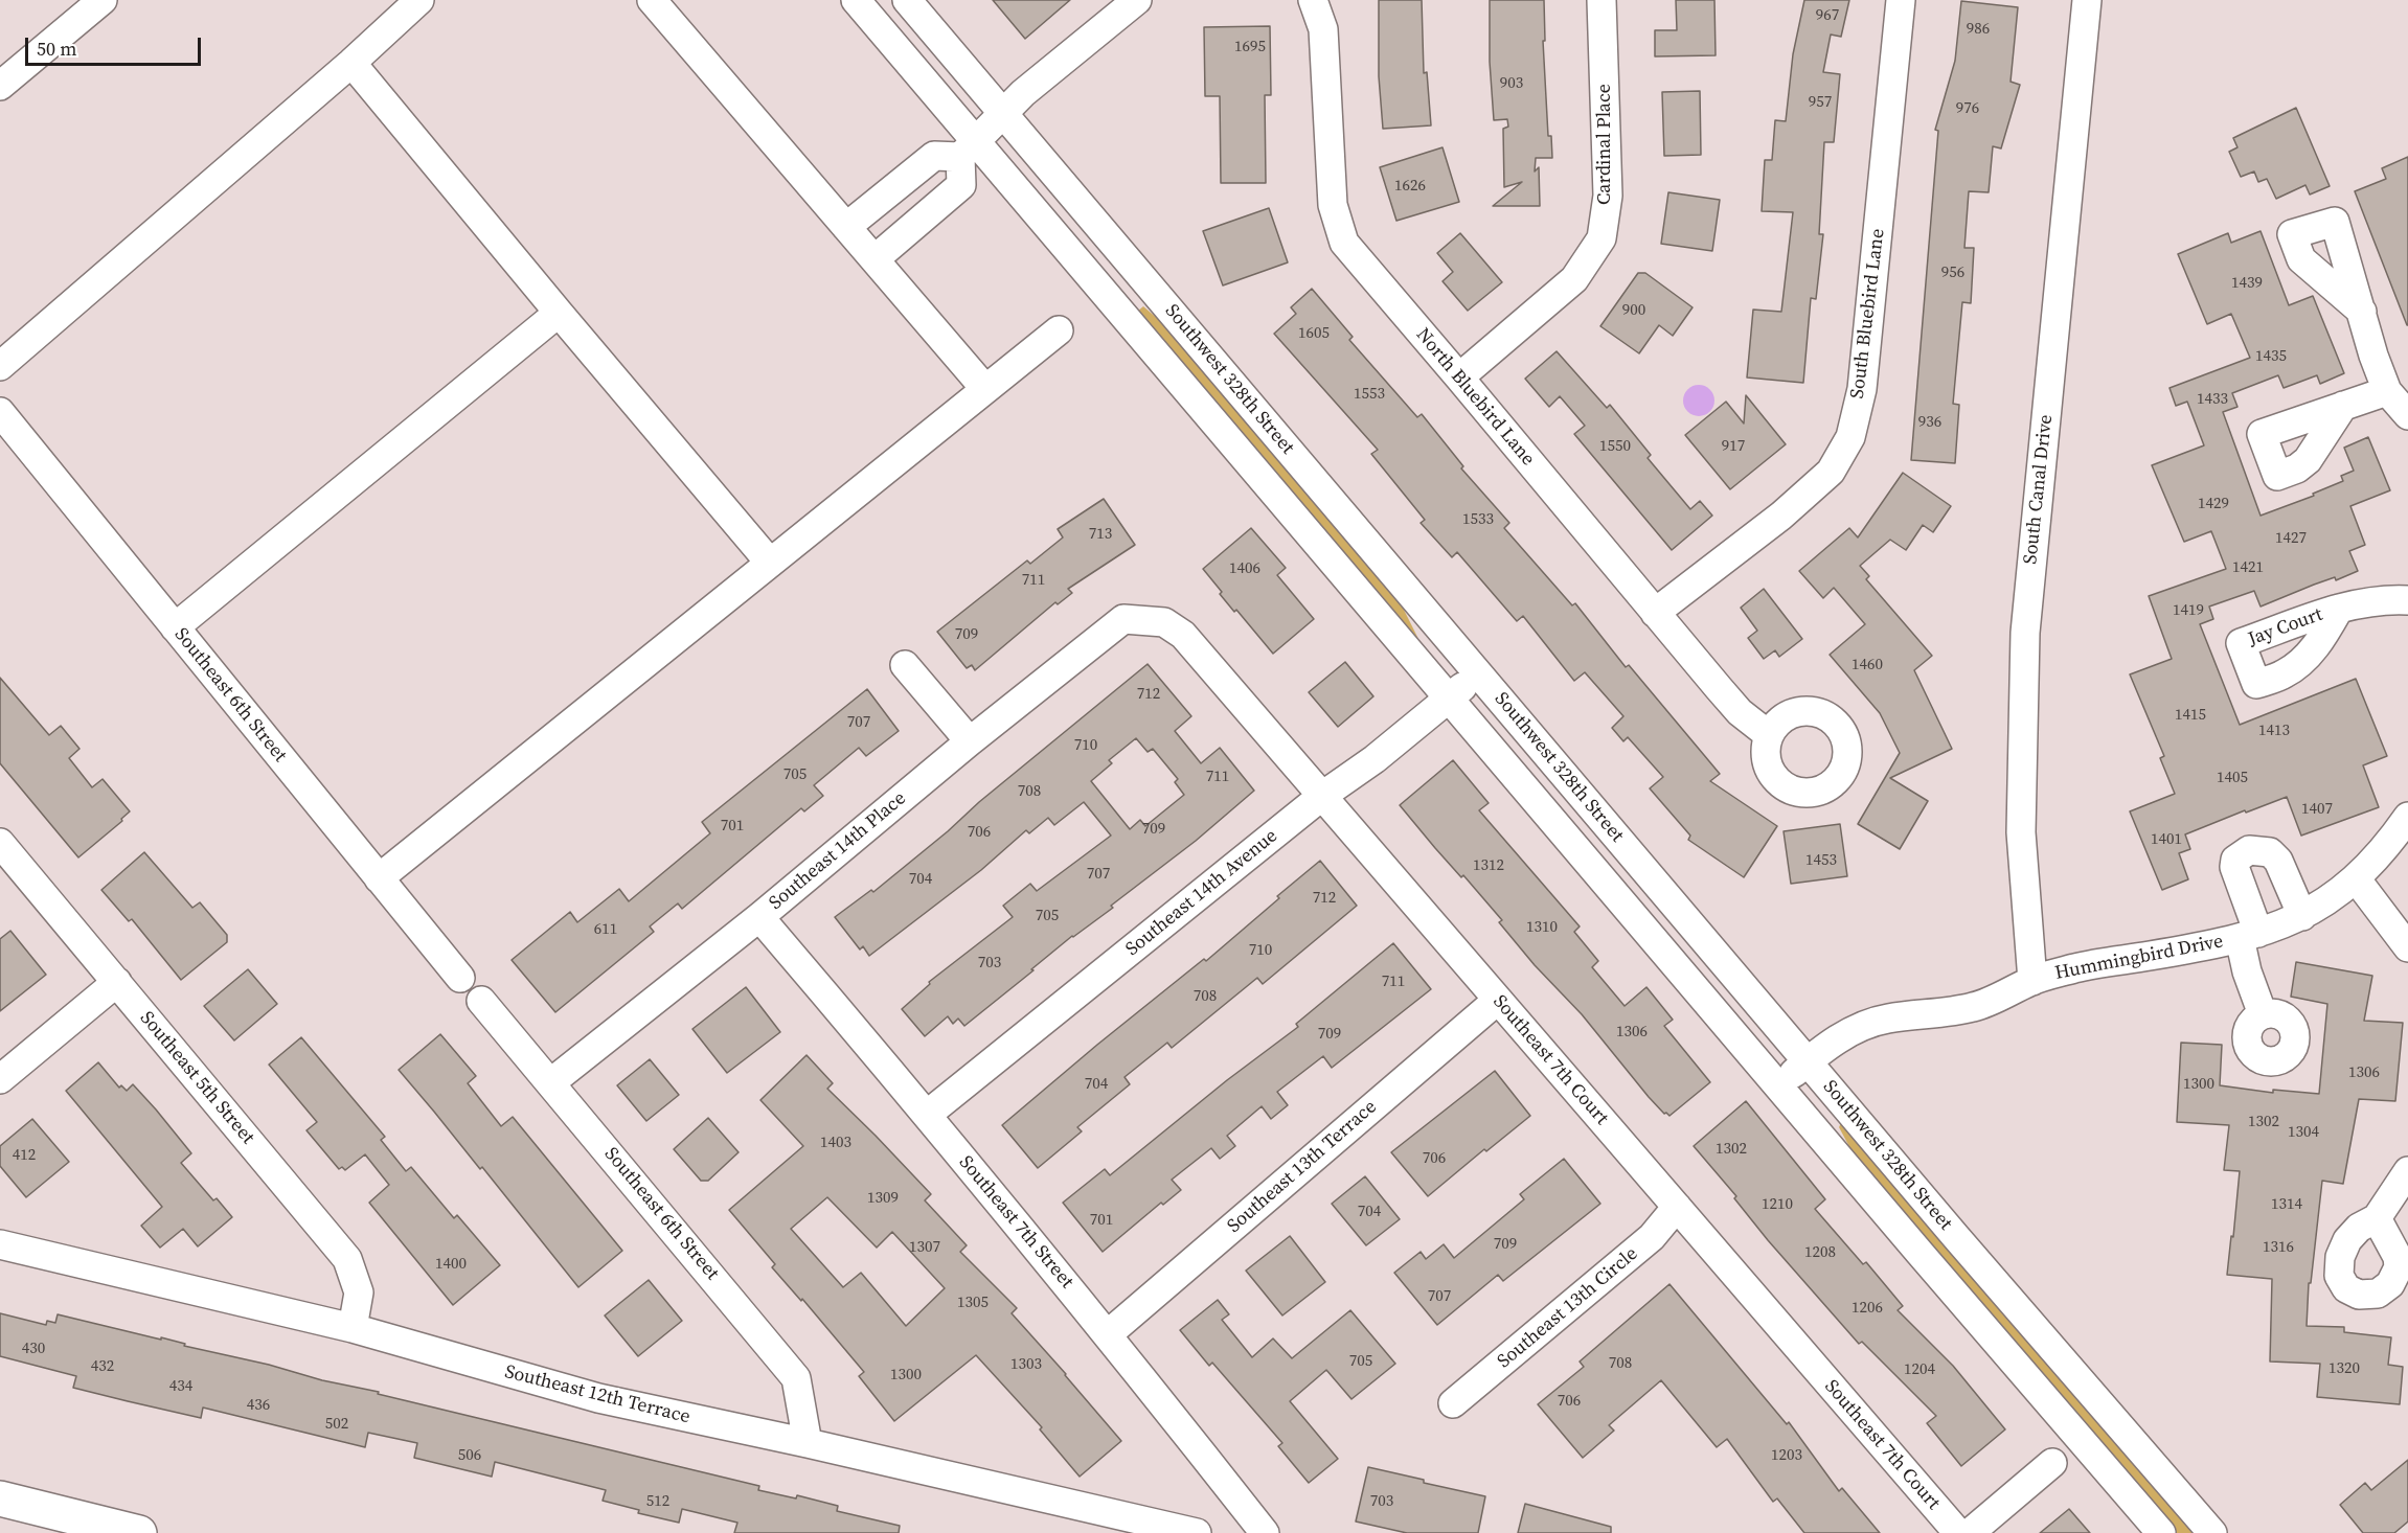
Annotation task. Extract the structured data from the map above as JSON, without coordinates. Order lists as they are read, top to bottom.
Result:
{
  "streets": {
    "street": [
      "Cardinal Place",
      "South Bluebird Lane",
      "Southwest 328th Street",
      "North Bluebird Lane",
      "South Canal Drive",
      "Jay Court",
      "Southeast 6th Street",
      "Southeast 14th Place",
      "Southeast 14th Avenue",
      "Hummingbird Drive",
      "Southeast 7th Court",
      "Southeast 5th Street",
      "Southeast 13th Terrace",
      "Southeast 7th Street",
      "Southeast 13th Circle",
      "Southeast 12th Terrace"
    ]
  },
  "crossings": [
    ["Cardinal Place", "North Bluebird Lane"],
    ["South Bluebird Lane", "North Bluebird Lane"],
    ["Southwest 328th Street", "Southeast 14th Avenue"],
    ["Southwest 328th Street", "Hummingbird Drive"],
    ["South Canal Drive", "Hummingbird Drive"],
    ["Southeast 6th Street", "Southeast 14th Place"],
    ["Southeast 6th Street", "Southeast 12th Terrace"],
    ["Southeast 14th Place", "Southeast 7th Court"],
    ["Southeast 14th Place", "Southeast 7th Street"],
    ["Southeast 14th Avenue", "Southeast 7th Court"],
    ["Southeast 14th Avenue", "Southeast 7th Street"],
    ["Southeast 7th Court", "Southeast 13th Terrace"],
    ["Southeast 7th Court", "Southeast 13th Circle"],
    ["Southeast 5th Street", "Southeast 12th Terrace"],
    ["Southeast 13th Terrace", "Southeast 7th Street"]
  ],
  "house_numbers": [
    "967",
    "986",
    "1695",
    "903",
    "957",
    "976",
    "1626",
    "956",
    "1439",
    "900",
    "1605",
    "1435",
    "1553",
    "1433",
    "936",
    "1550",
    "917",
    "1429",
    "1533",
    "713",
    "1427",
    "1421",
    "1406",
    "711",
    "1419",
    "709",
    "1460",
    "712",
    "1415",
    "707",
    "1413",
    "710",
    "705",
    "711",
    "1405",
    "708",
    "1407",
    "701",
    "709",
    "706",
    "1401",
    "1453",
    "1312",
    "707",
    "704",
    "712",
    "705",
    "1310",
    "611",
    "710",
    "703",
    "711",
    "708",
    "1306",
    "709",
    "1306",
    "704",
    "1300",
    "1302",
    "1304",
    "1403",
    "1302",
    "412",
    "706",
    "1309",
    "1210",
    "1314",
    "704",
    "701",
    "709",
    "1307",
    "1316",
    "1208",
    "1400",
    "707",
    "1305",
    "1206",
    "430",
    "705",
    "708",
    "1303",
    "432",
    "1320",
    "1204",
    "1300",
    "434",
    "706",
    "436",
    "502",
    "506",
    "1203",
    "512",
    "703"
  ],
  "scale_bar": "50 m"
}
